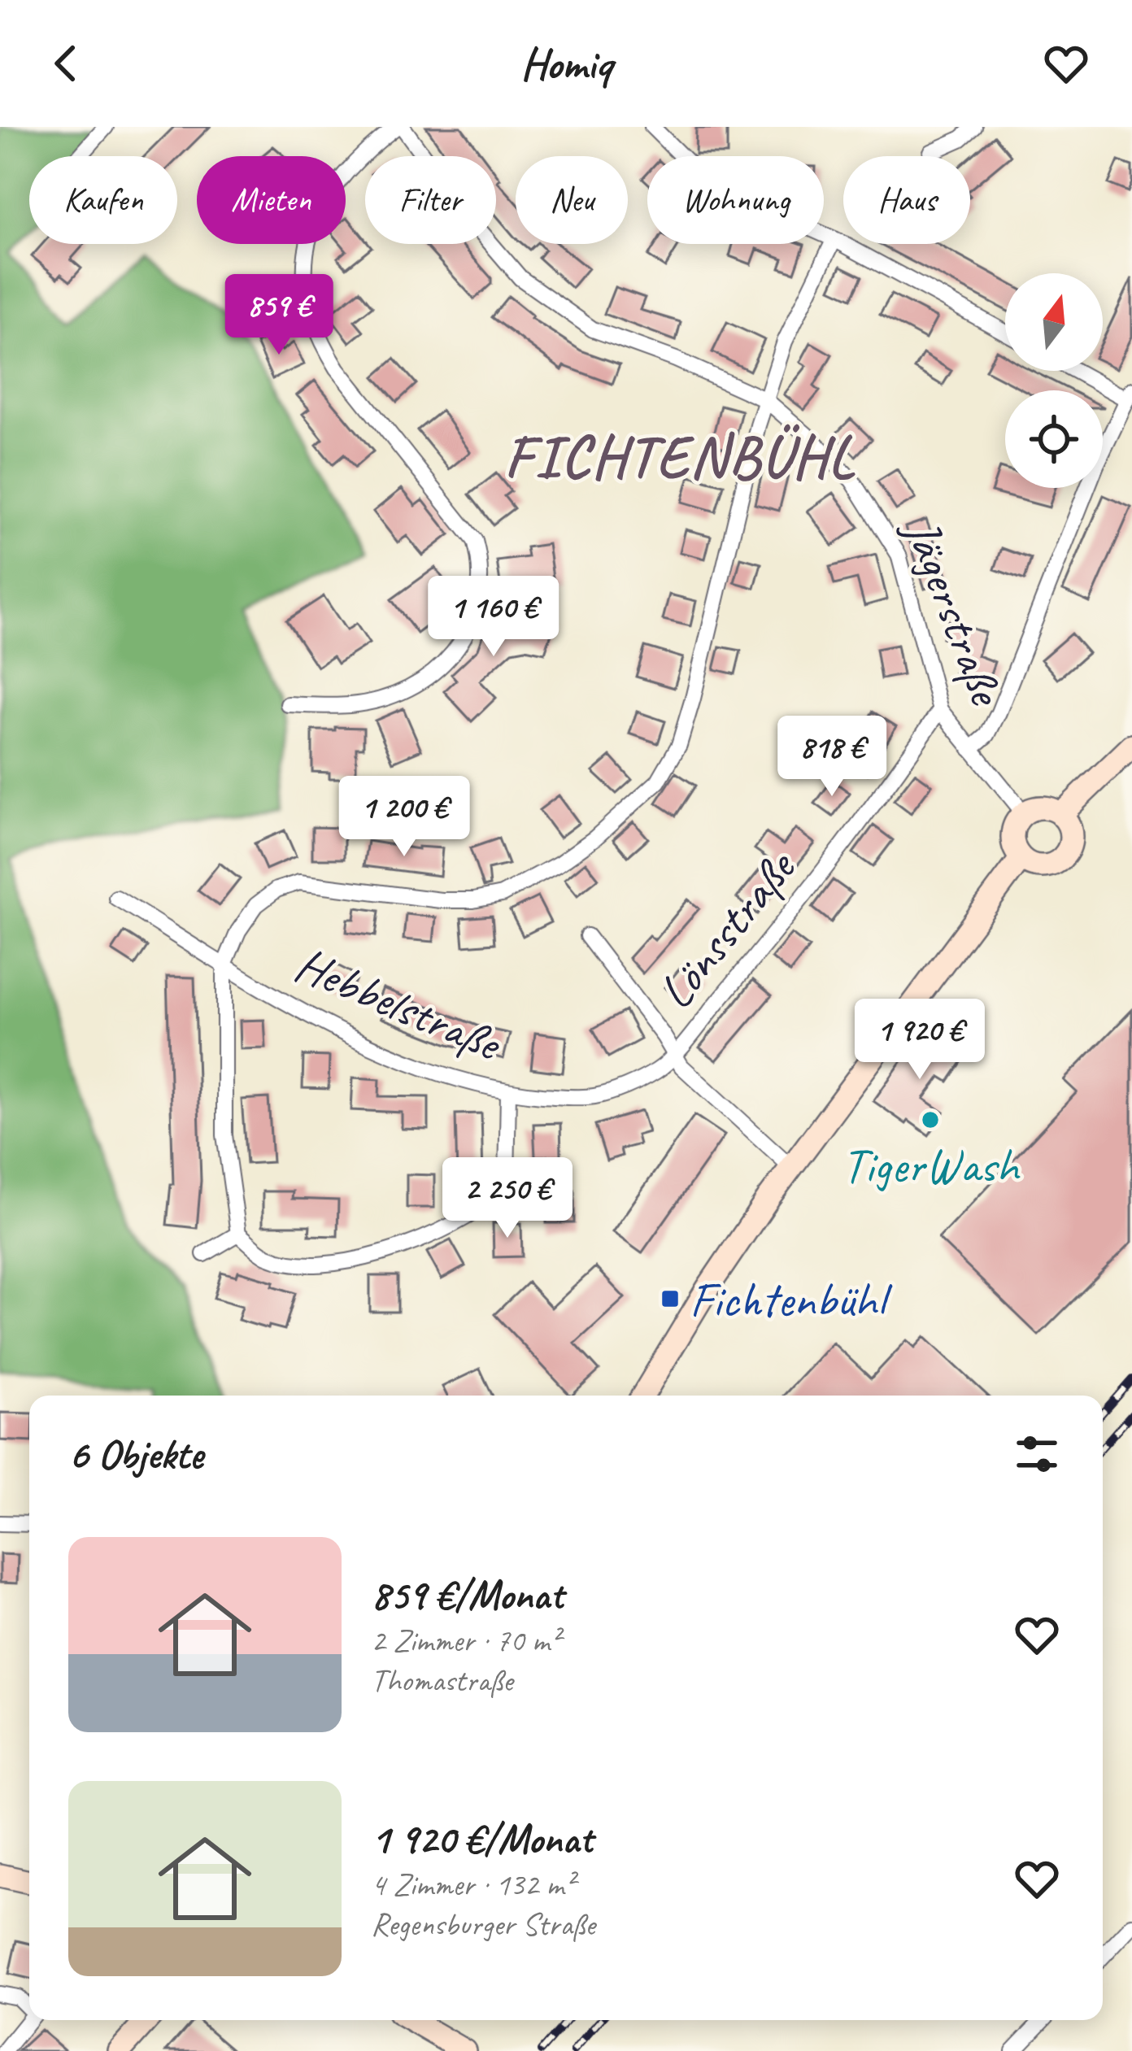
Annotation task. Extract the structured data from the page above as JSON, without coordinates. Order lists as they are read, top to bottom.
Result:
{
  "streets": {
    "street": ["Jägerstraße", "Lönsstraße", "Hebbelstraße"]
  },
  "crossings": [
    ["Jägerstraße", "Lönsstraße"],
    ["Lönsstraße", "Hebbelstraße"]
  ],
  "districts": ["FICHTENBÜHL"],
  "places": {
    "other": ["TigerWash"],
    "transit": ["Fichtenbühl"]
  },
  "north": "top",
  "page": {
    "header": "Homiq",
    "chip": [
      "Kaufen",
      "Mieten",
      "Filter",
      "Neu",
      "Wohnung",
      "Haus"
    ],
    "price": [
      "859 €",
      "1 160 €",
      "818 €",
      "1 200 €",
      "1 920 €",
      "2 250 €"
    ],
    "heading": "6 Objekte",
    "list": [
      {
        "name": "859 €/Monat",
        "note": "2 Zimmer · 70 m² · Thomastraße"
      },
      {
        "name": "1 920 €/Monat",
        "note": "4 Zimmer · 132 m² · Regensburger Straße"
      }
    ]
  }
}
